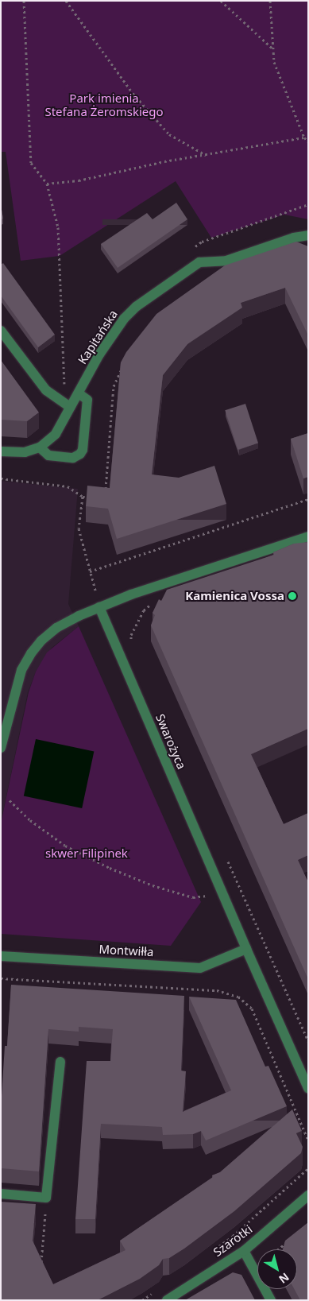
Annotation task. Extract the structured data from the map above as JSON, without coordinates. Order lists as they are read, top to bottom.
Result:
{
  "streets": {
    "street": [
      "Kapitańska",
      "Swarożyca",
      "Montwiłła",
      "Szarotki"
    ]
  },
  "crossings": [
    ["Swarożyca", "Montwiłła"]
  ],
  "parks": ["Park imienia Stefana Żeromskiego", "skwer Filipinek"],
  "places": ["Kamienica Vossa"],
  "north": "bottom right"
}
